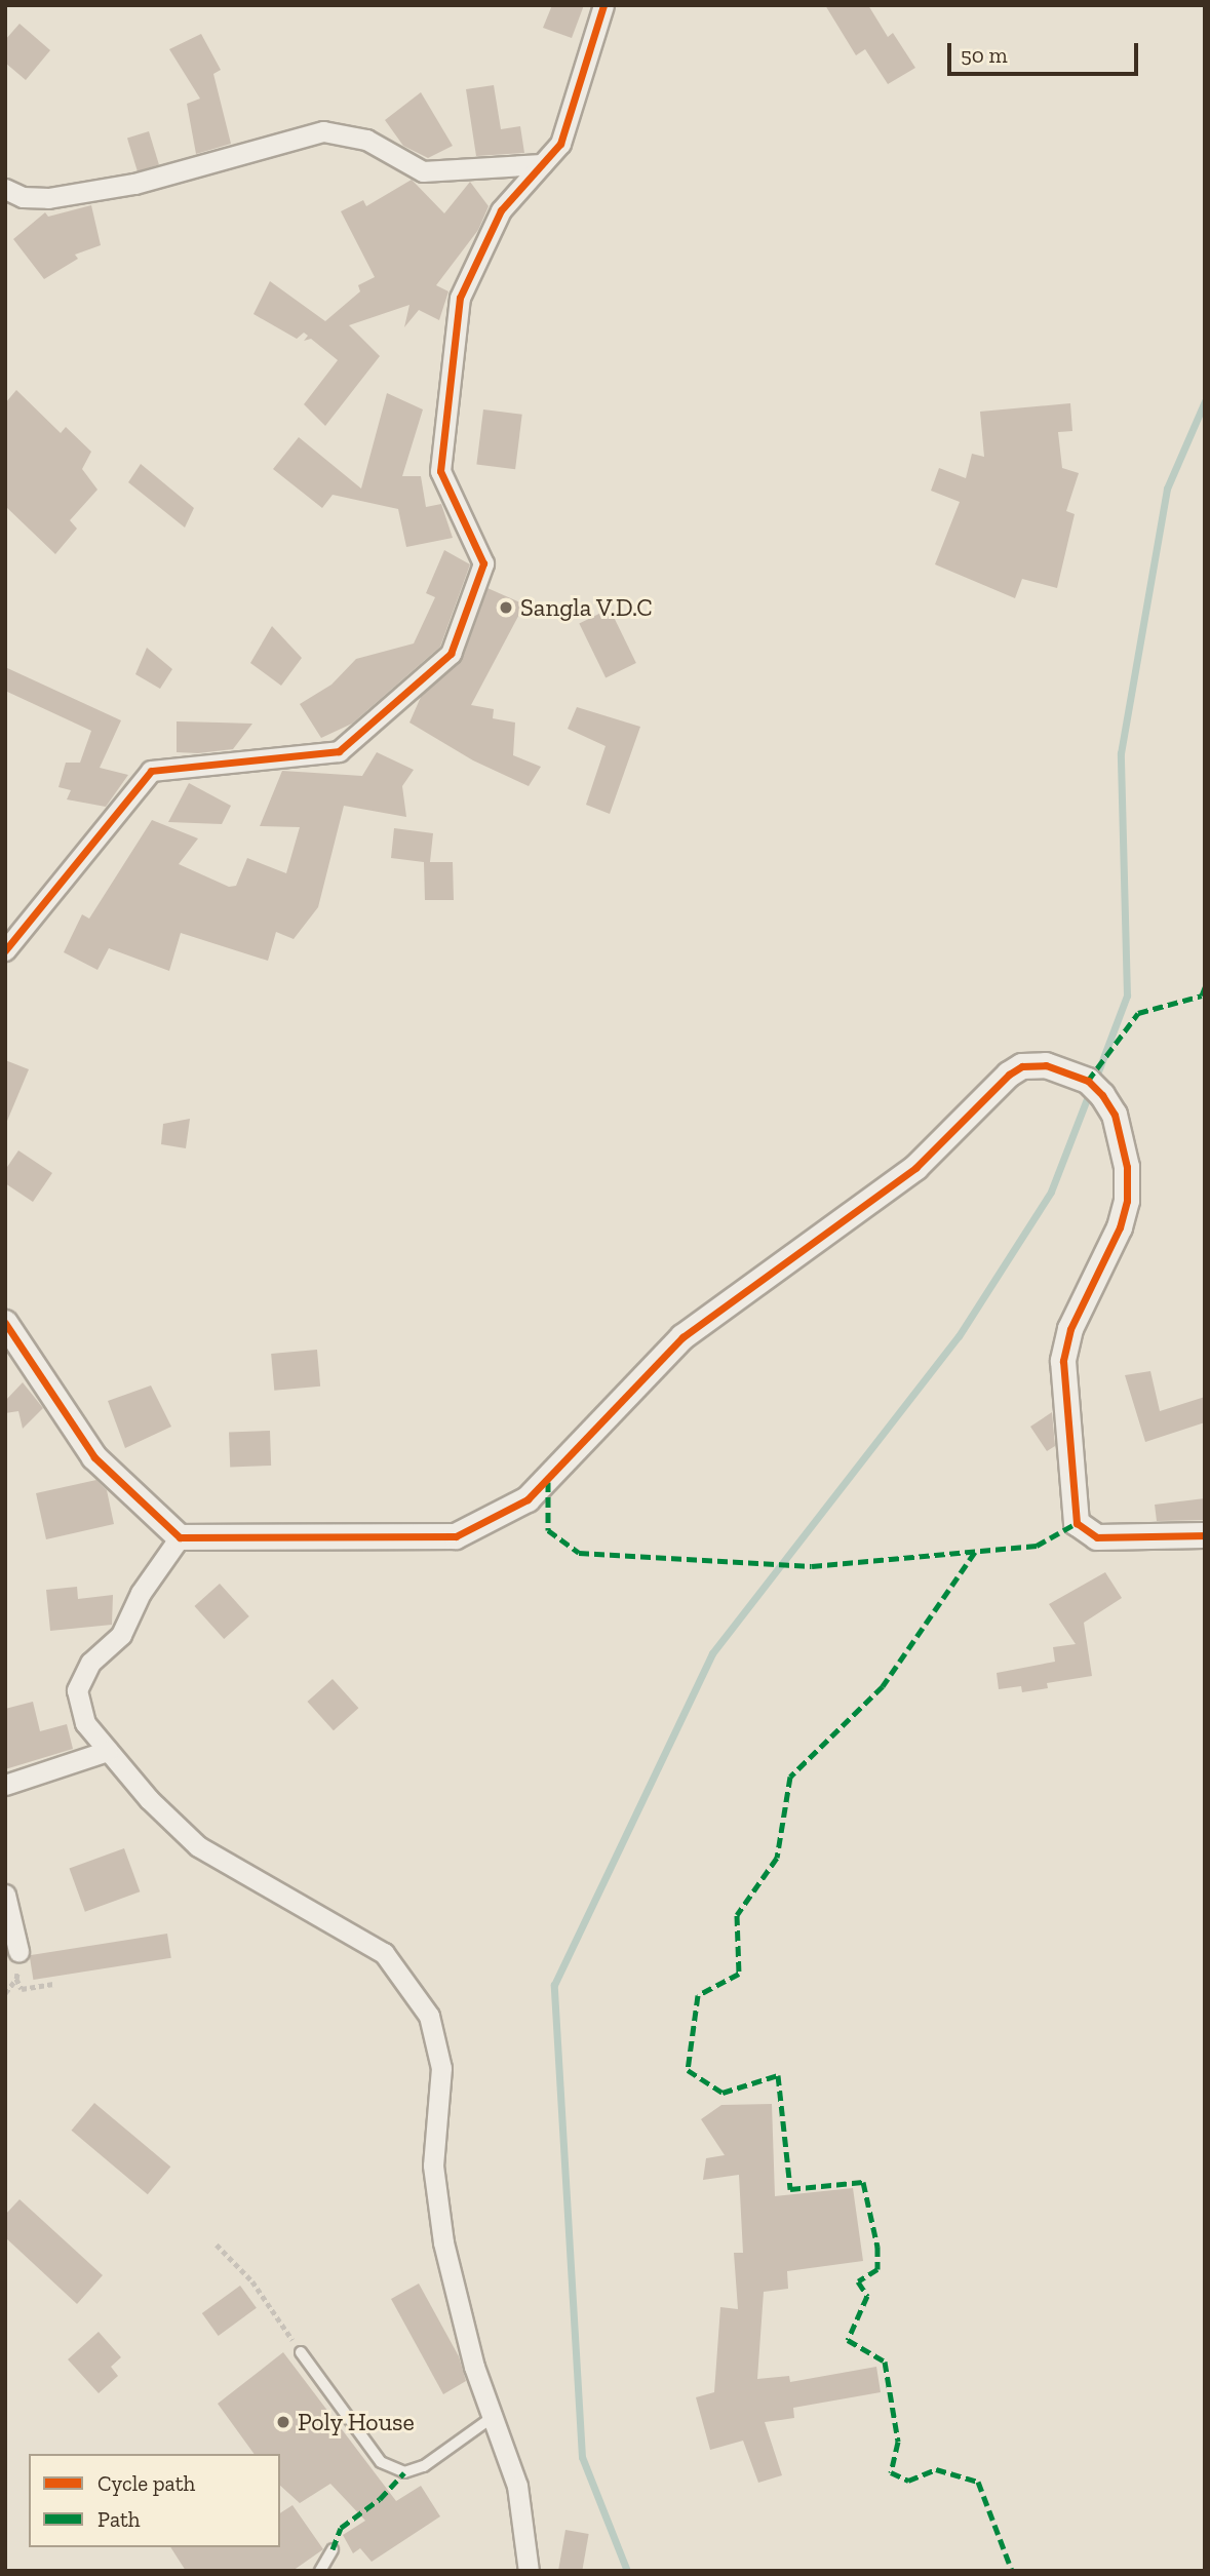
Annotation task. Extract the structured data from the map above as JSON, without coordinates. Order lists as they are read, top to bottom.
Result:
{
  "places": ["Sangla V.D.C", "Poly House"],
  "legend": ["Cycle path", "Path"],
  "scale_bar": "50 m"
}
